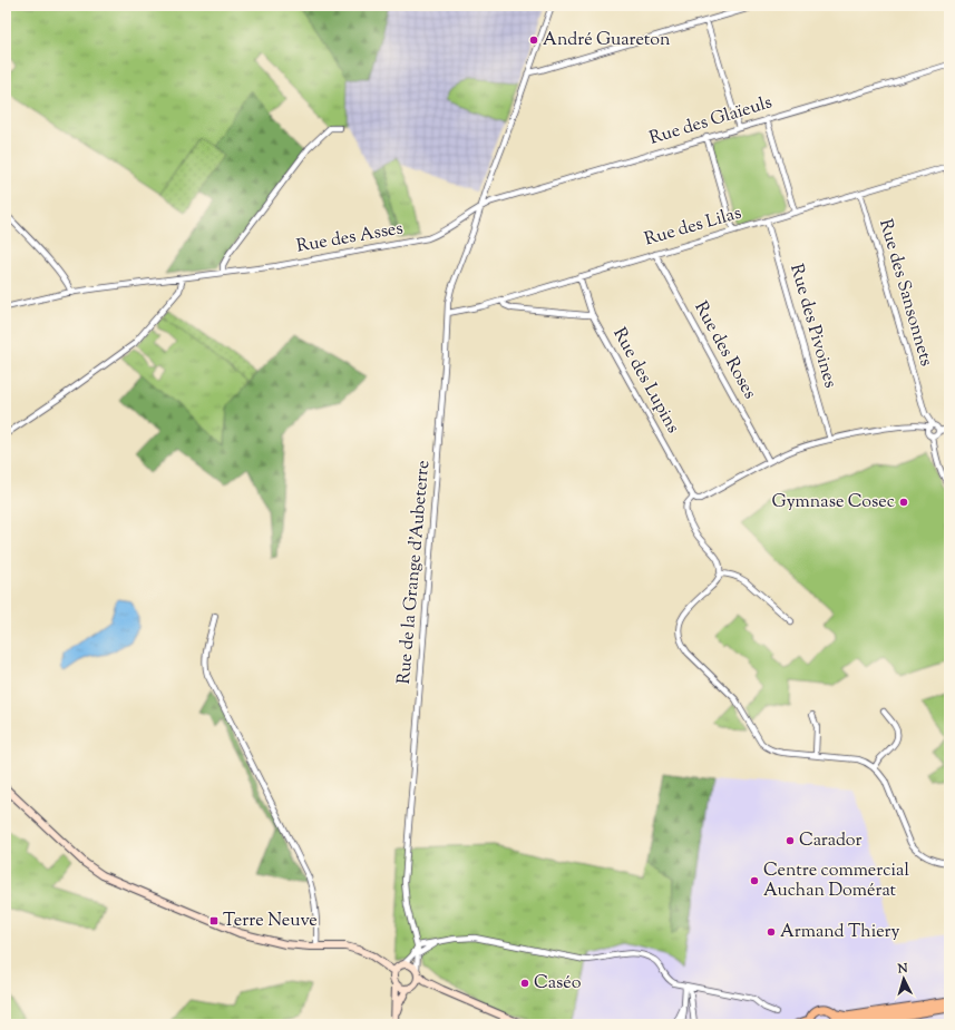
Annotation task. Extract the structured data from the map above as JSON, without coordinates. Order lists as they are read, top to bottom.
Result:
{
  "streets": {
    "street": [
      "Rue des Glaïeuls",
      "Rue des Lilas",
      "Rue des Asses",
      "Rue des Sansonnets",
      "Rue des Pivoines",
      "Rue des Roses",
      "Rue des Lupins",
      "Rue de la Grange d'Aubeterre"
    ]
  },
  "crossings": [
    ["Rue des Glaïeuls", "Rue des Asses"],
    ["Rue des Glaïeuls", "Rue de la Grange d'Aubeterre"],
    ["Rue des Lilas", "Rue des Sansonnets"],
    ["Rue des Lilas", "Rue des Pivoines"],
    ["Rue des Lilas", "Rue des Roses"],
    ["Rue des Lilas", "Rue des Lupins"],
    ["Rue des Lilas", "Rue de la Grange d'Aubeterre"],
    ["Rue des Asses", "Rue de la Grange d'Aubeterre"]
  ],
  "places": {
    "other": [
      "André Guareton",
      "Gymnase Cosec",
      "Carador",
      "Centre commercial Auchan Domérat",
      "Armand Thiery",
      "Caséo"
    ],
    "transit": ["Terre Neuve"]
  },
  "north": "top"
}
